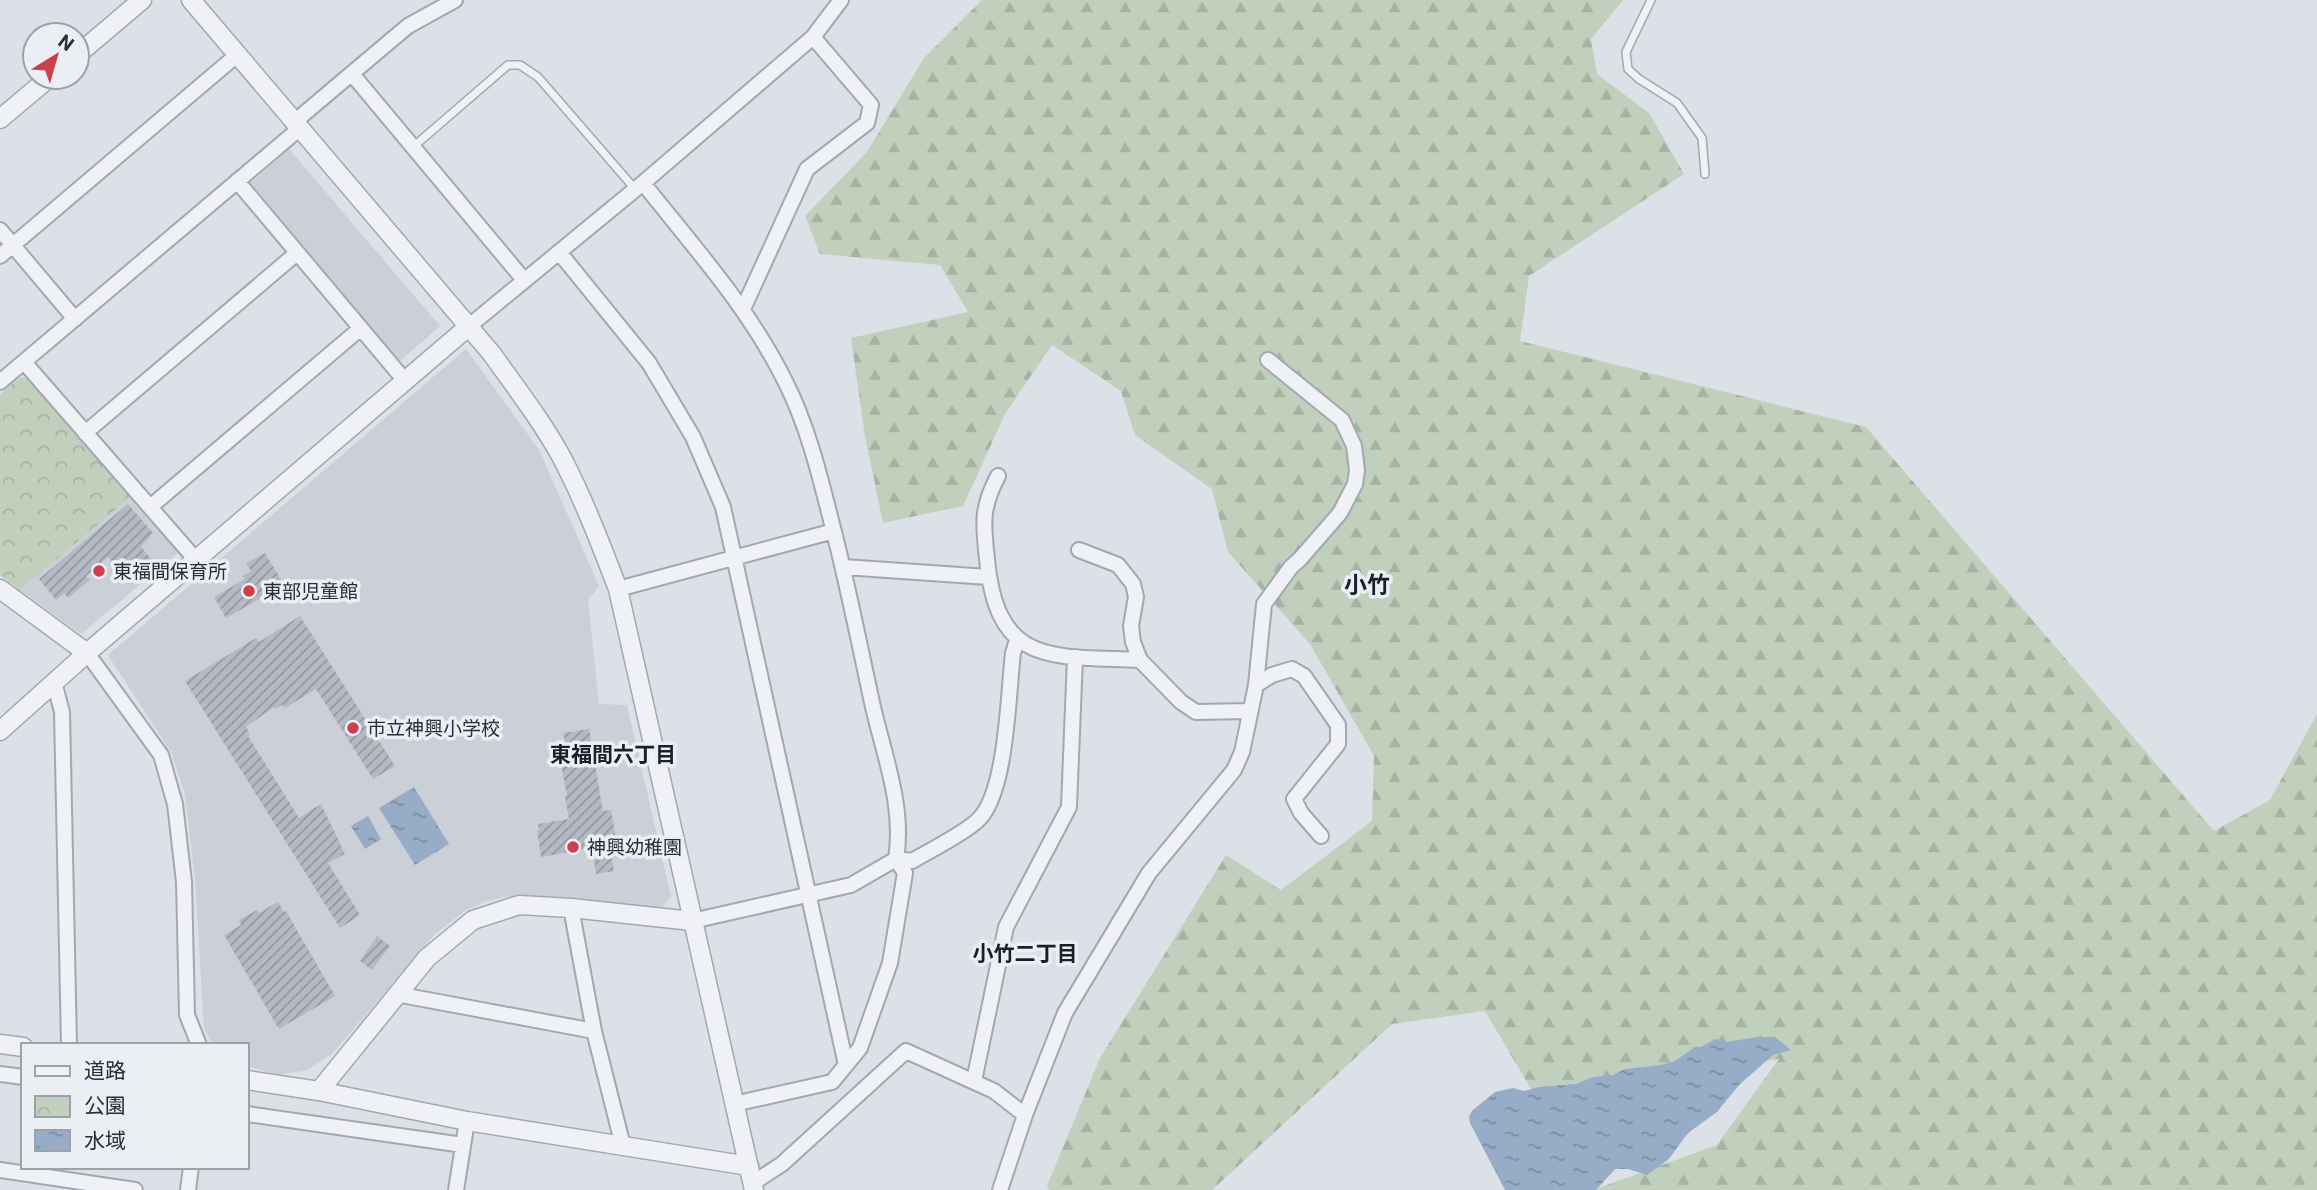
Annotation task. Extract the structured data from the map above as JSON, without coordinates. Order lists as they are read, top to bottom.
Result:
{
  "districts": ["小竹", "東福間六丁目", "小竹二丁目"],
  "places": [
    "東福間保育所",
    "東部児童館",
    "市立神興小学校",
    "神興幼稚園"
  ],
  "legend": ["道路", "公園", "水域"],
  "north": "top right"
}
